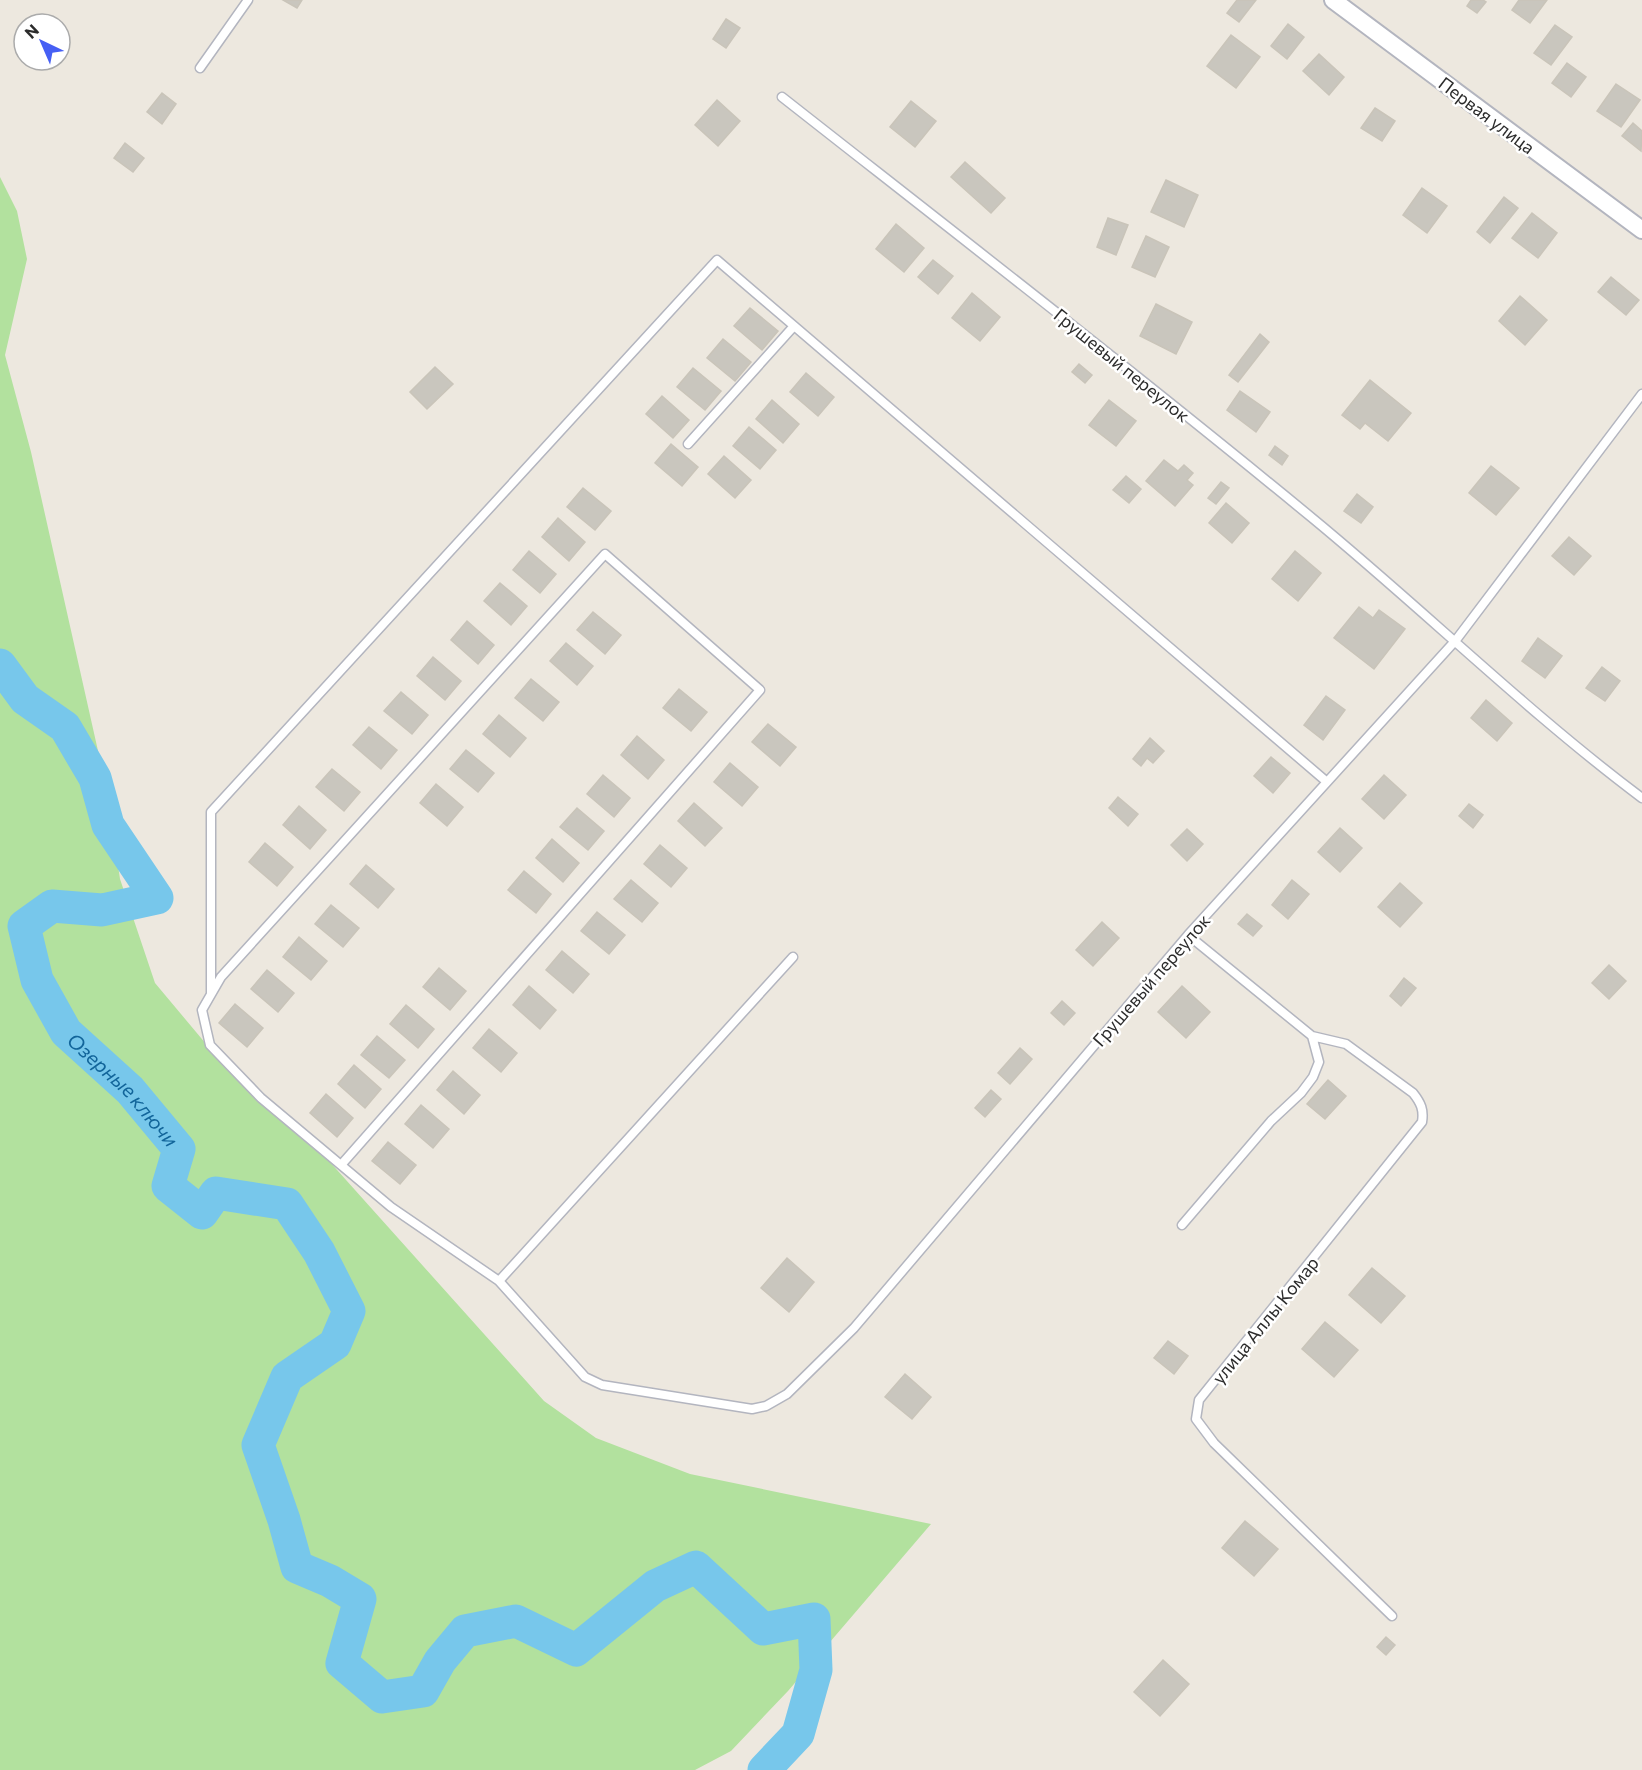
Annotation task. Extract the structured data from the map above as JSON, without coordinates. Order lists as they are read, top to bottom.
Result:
{
  "streets": {
    "street": ["Первая улица"],
    "lane": ["Грушевый переулок", "улица Аллы Комар"]
  },
  "water": ["Озерные ключи"],
  "north": "top left"
}
